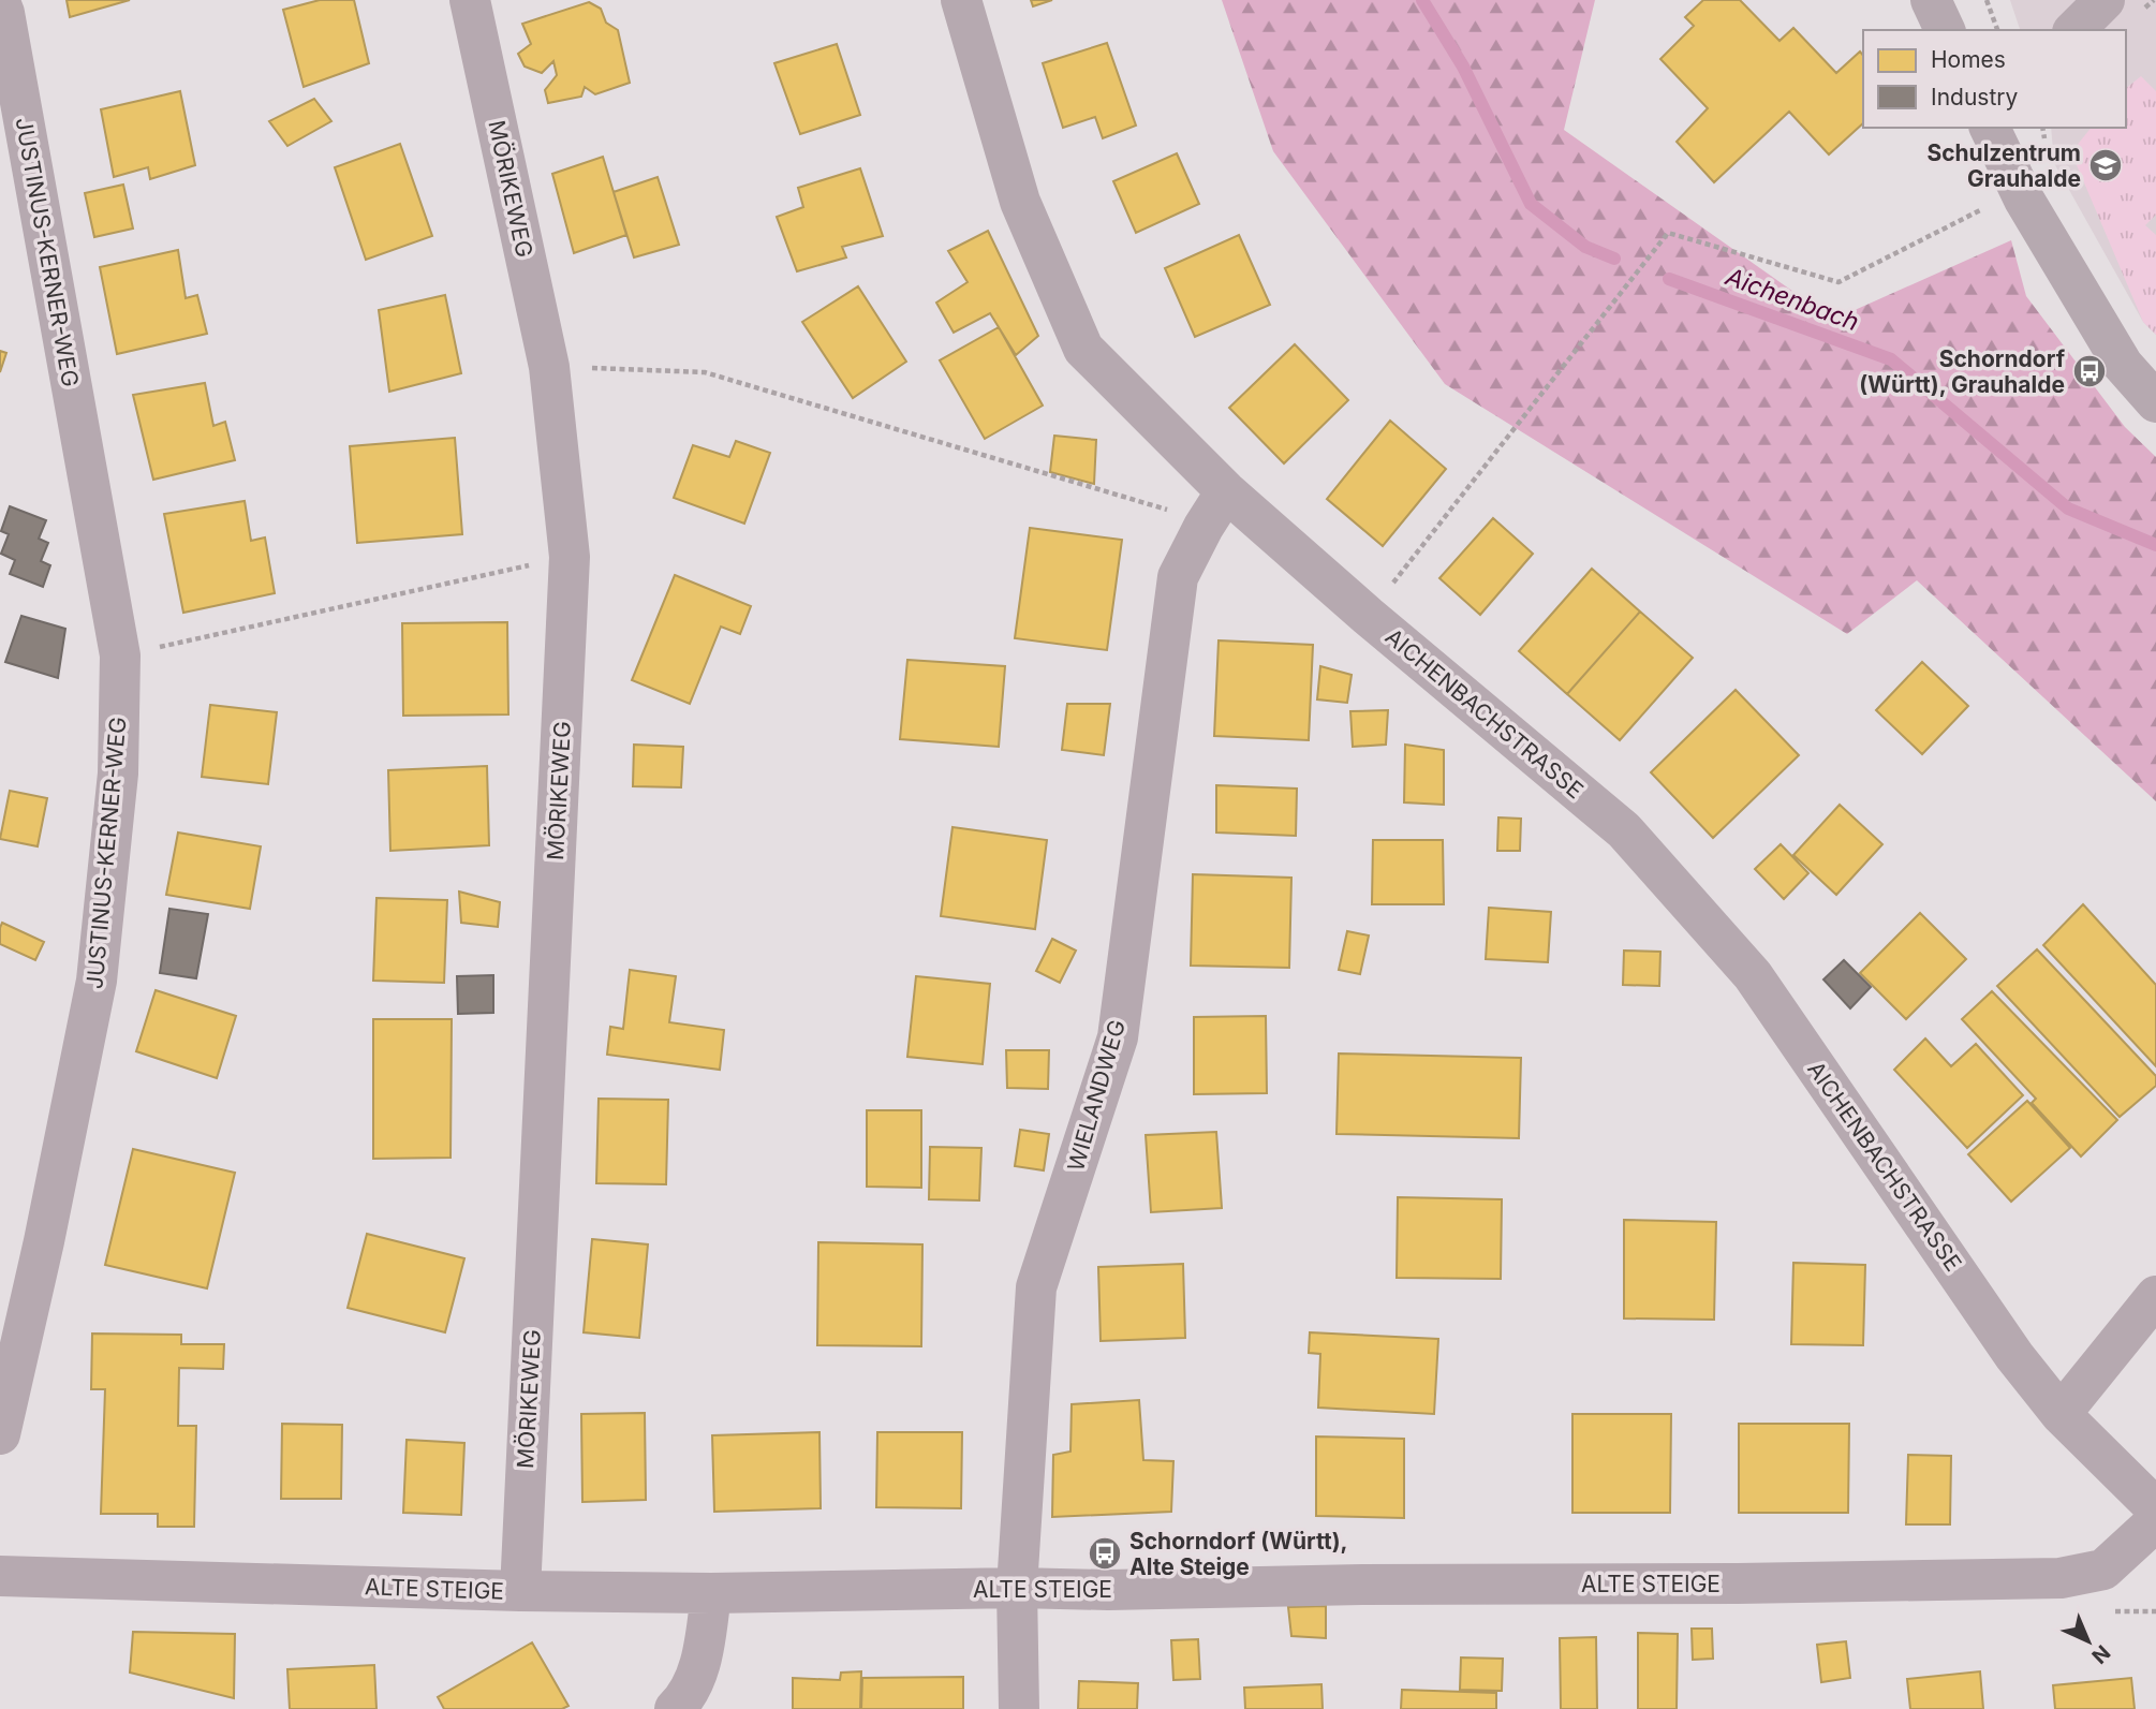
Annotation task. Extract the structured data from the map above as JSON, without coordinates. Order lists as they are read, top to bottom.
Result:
{
  "streets": {
    "street": [
      "MÖRIKEWEG",
      "JUSTINUS-KERNER-WEG",
      "AICHENBACHSTRASSE",
      "WIELANDWEG",
      "ALTE STEIGE"
    ]
  },
  "crossings": [
    ["MÖRIKEWEG", "ALTE STEIGE"],
    ["AICHENBACHSTRASSE", "WIELANDWEG"],
    ["WIELANDWEG", "ALTE STEIGE"]
  ],
  "water": ["Aichenbach"],
  "places": {
    "school or university": ["Schulzentrum Grauhalde"],
    "bus stop": ["Schorndorf (Württ), Grauhalde", "Schorndorf (Württ), Alte Steige"]
  },
  "legend": ["Homes", "Industry"],
  "north": "bottom right"
}
